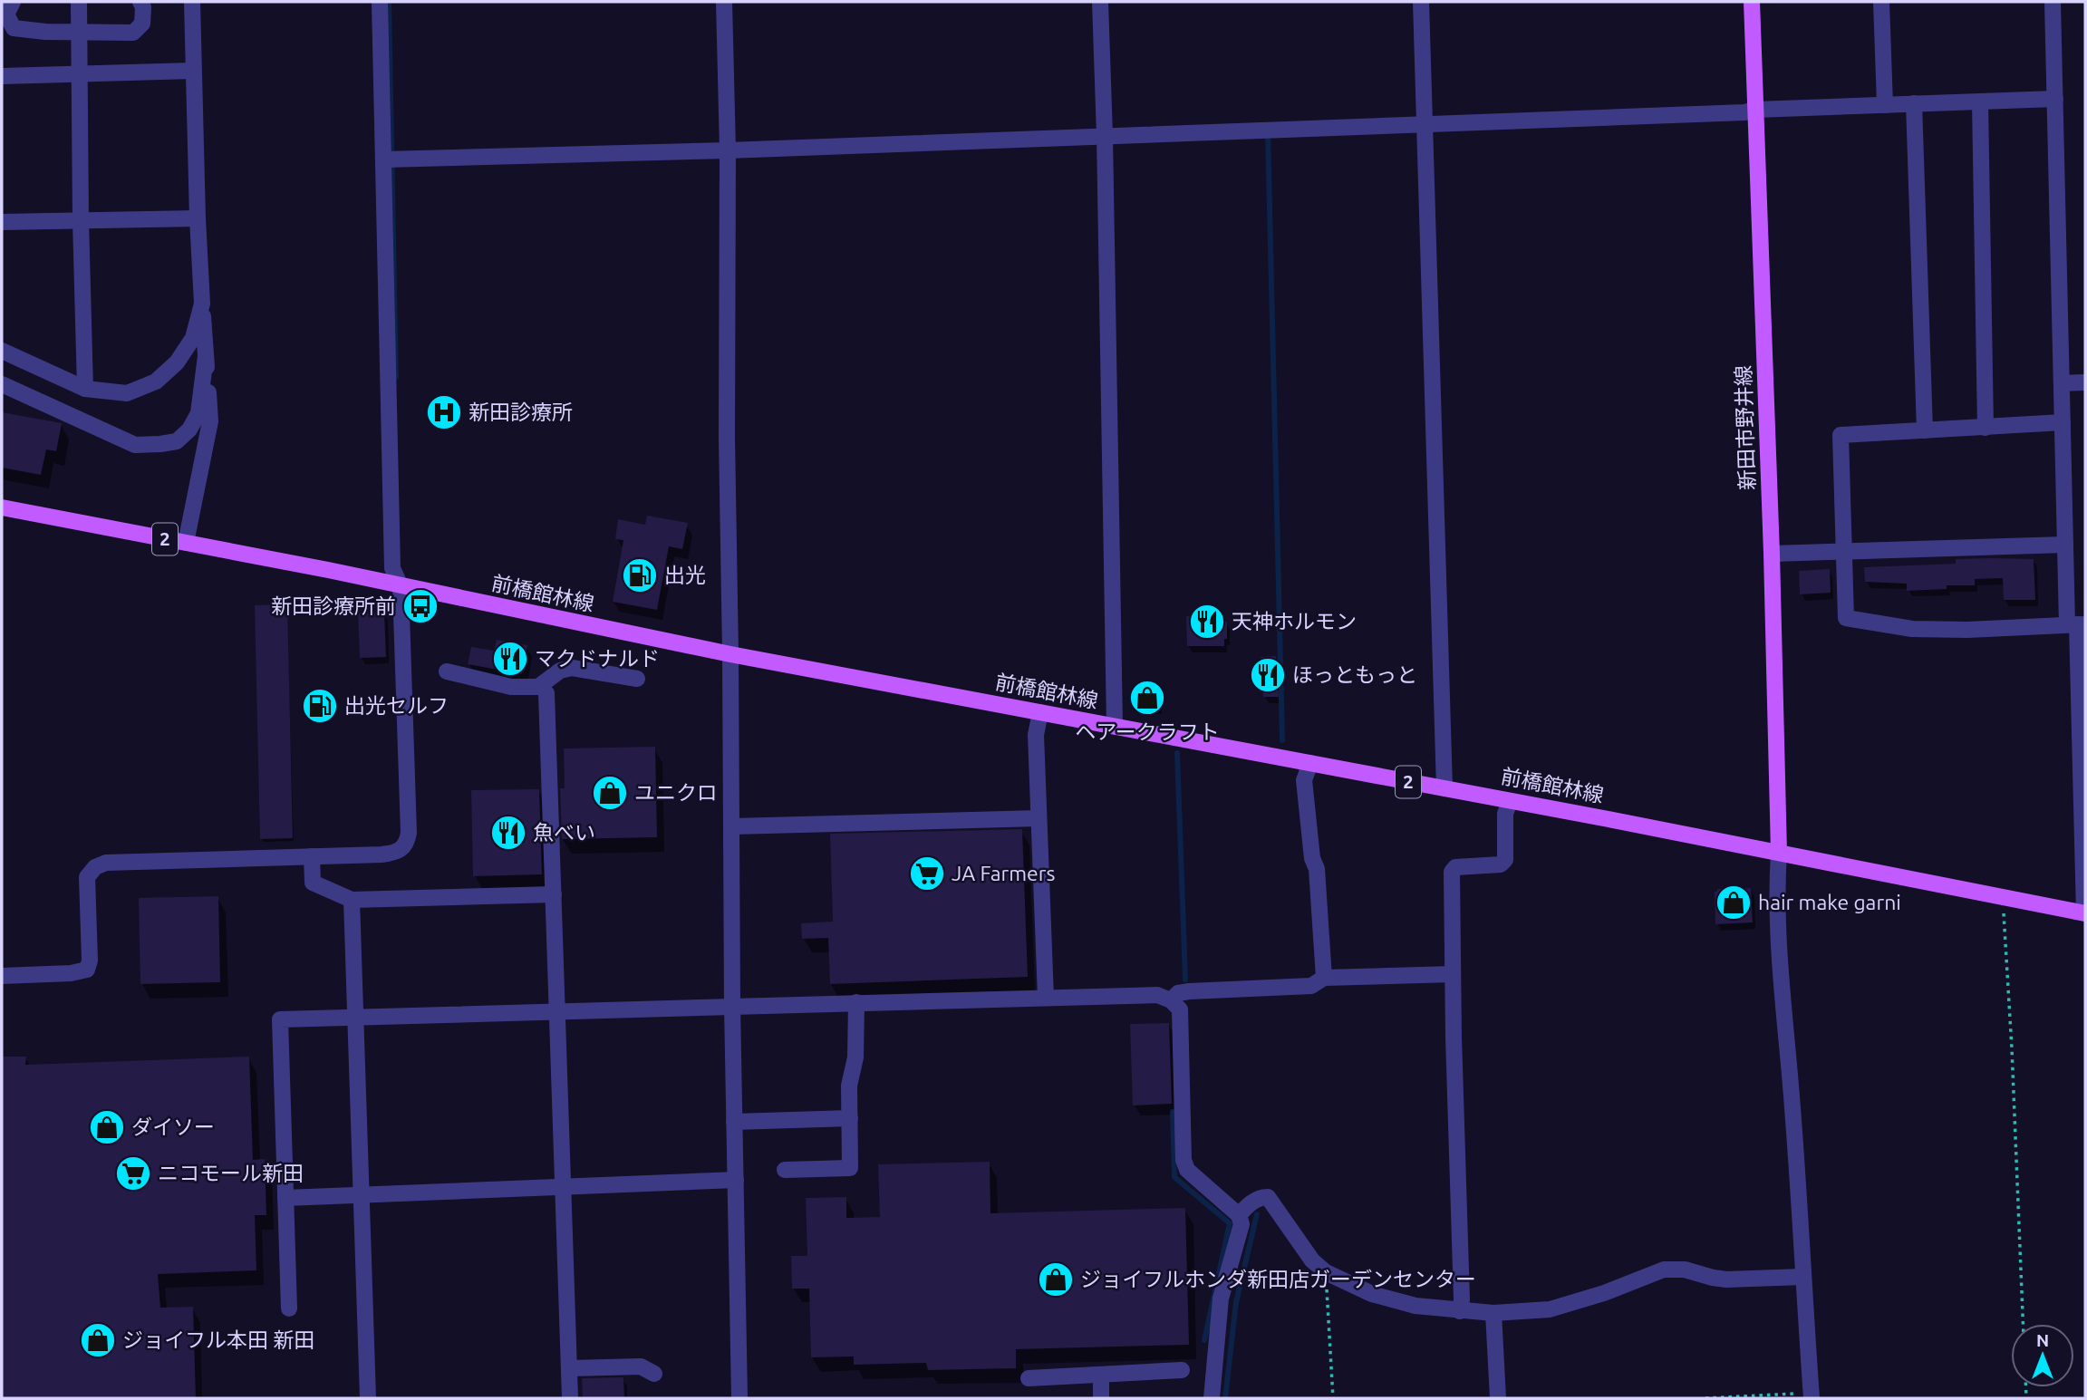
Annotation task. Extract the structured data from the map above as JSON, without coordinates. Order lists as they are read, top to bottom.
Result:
{
  "streets": {
    "main road": ["新田市野井線", "2", "前橋館林線"]
  },
  "crossings": [
    ["新田市野井線", "前橋館林線"]
  ],
  "places": {
    "hospital": ["新田診療所"],
    "fuel station": ["出光", "出光セルフ"],
    "bus stop": ["新田診療所前"],
    "restaurant": [
      "天神ホルモン",
      "マクドナルド",
      "ほっともっと",
      "魚べい"
    ],
    "shop": [
      "ヘアークラフト",
      "ユニクロ",
      "hair make garni",
      "ダイソー",
      "ジョイフルホンダ新田店ガーデンセンター",
      "ジョイフル本田 新田"
    ],
    "supermarket": ["JA Farmers", "ニコモール新田"]
  },
  "north": "top"
}
